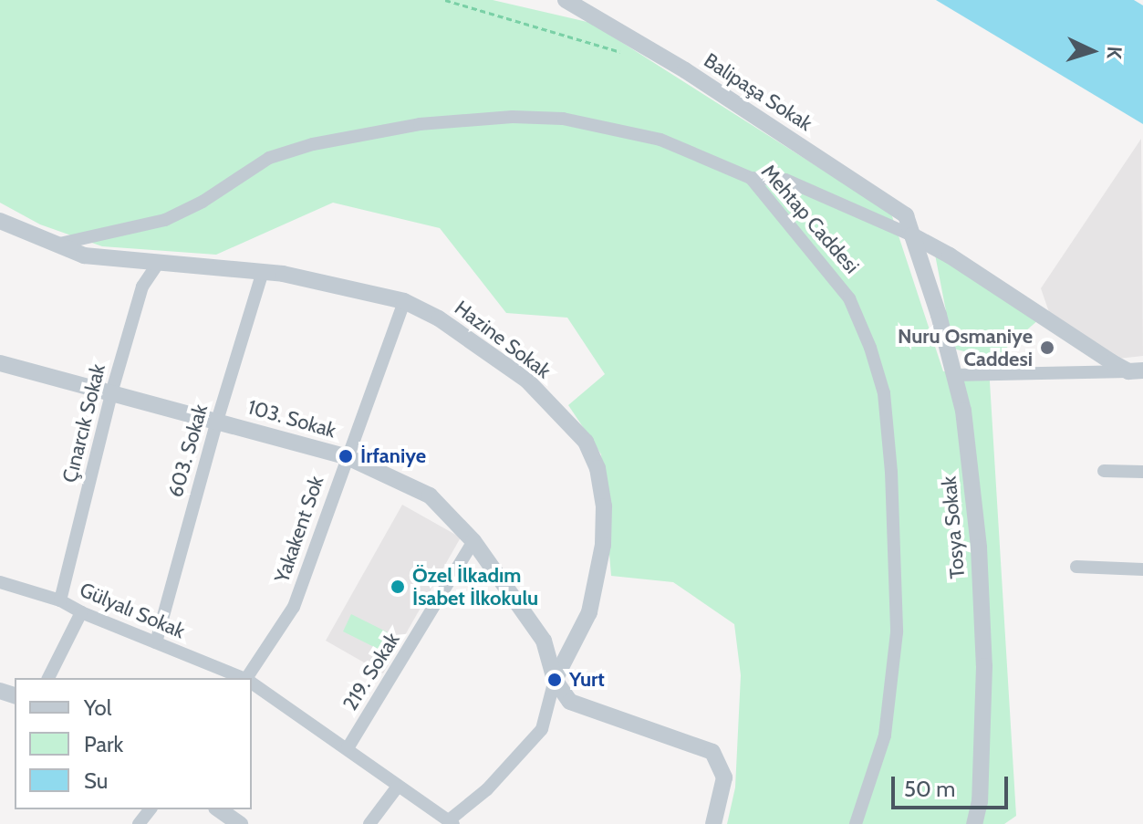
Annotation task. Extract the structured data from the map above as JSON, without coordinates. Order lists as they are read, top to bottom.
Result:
{
  "streets": {
    "street": [
      "Balipaşa Sokak",
      "Mehtap Caddesi",
      "Hazine Sokak",
      "103. Sokak",
      "Çınarcık Sokak",
      "603. Sokak",
      "Tosya Sokak",
      "Yakakent Sok",
      "Gülyalı Sokak",
      "219. Sokak"
    ]
  },
  "crossings": [
    ["Balipaşa Sokak", "Mehtap Caddesi"],
    ["Balipaşa Sokak", "Tosya Sokak"],
    ["Mehtap Caddesi", "Hazine Sokak"],
    ["Hazine Sokak", "103. Sokak"],
    ["Hazine Sokak", "Çınarcık Sokak"],
    ["Hazine Sokak", "603. Sokak"],
    ["Hazine Sokak", "Yakakent Sok"],
    ["Hazine Sokak", "Gülyalı Sokak"],
    ["103. Sokak", "Çınarcık Sokak"],
    ["103. Sokak", "603. Sokak"],
    ["103. Sokak", "Yakakent Sok"],
    ["103. Sokak", "219. Sokak"],
    ["Çınarcık Sokak", "Gülyalı Sokak"],
    ["603. Sokak", "Gülyalı Sokak"],
    ["Gülyalı Sokak", "219. Sokak"]
  ],
  "places": [
    "Nuru Osmaniye Caddesi",
    "İrfaniye",
    "Özel İlkadım İsabet İlkokulu",
    "Yurt"
  ],
  "legend": ["Yol", "Park", "Su"],
  "scale_bar": "50 m",
  "north": "right"
}
